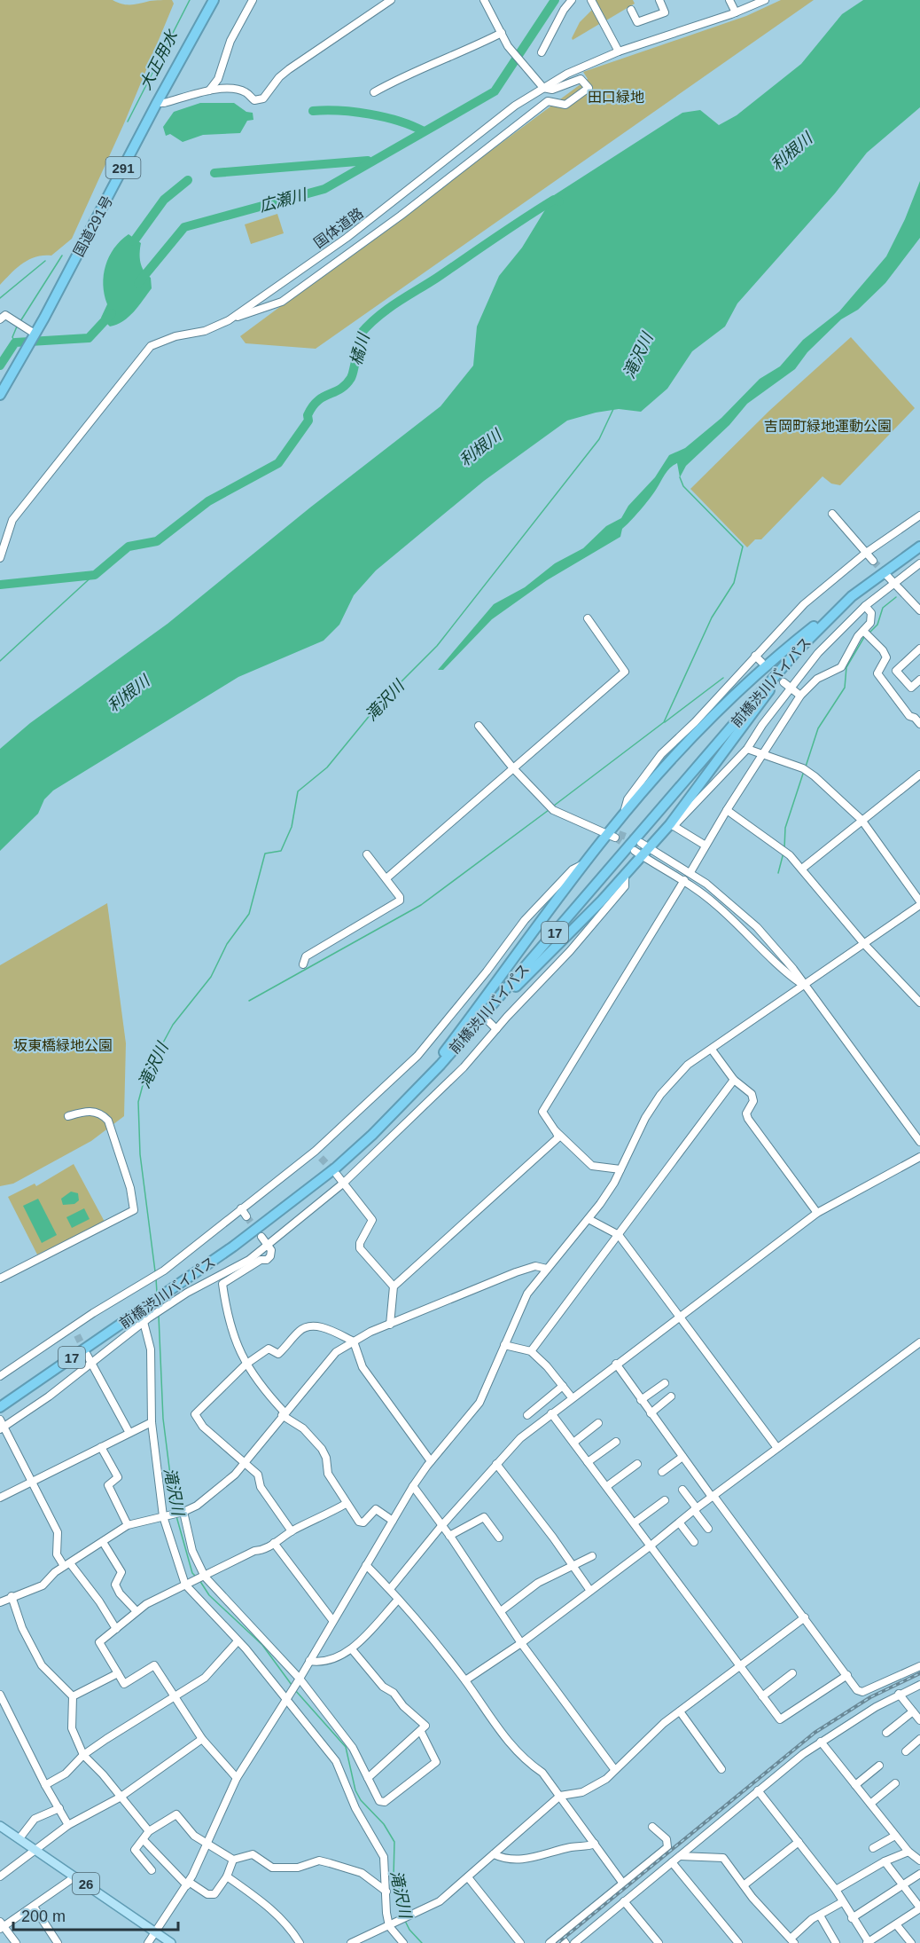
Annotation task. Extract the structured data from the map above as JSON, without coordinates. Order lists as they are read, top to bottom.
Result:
{
  "streets": {
    "highway": [
      "291",
      "国道291号",
      "前橋渋川バイパス",
      "17"
    ],
    "main road": ["26"],
    "street": ["国体道路"]
  },
  "water": [
    "大正用水",
    "利根川",
    "広瀬川",
    "橘川",
    "滝沢川"
  ],
  "parks": ["田口緑地", "吉岡町緑地運動公園", "坂東橋緑地公園"],
  "scale_bar": "200 m"
}
